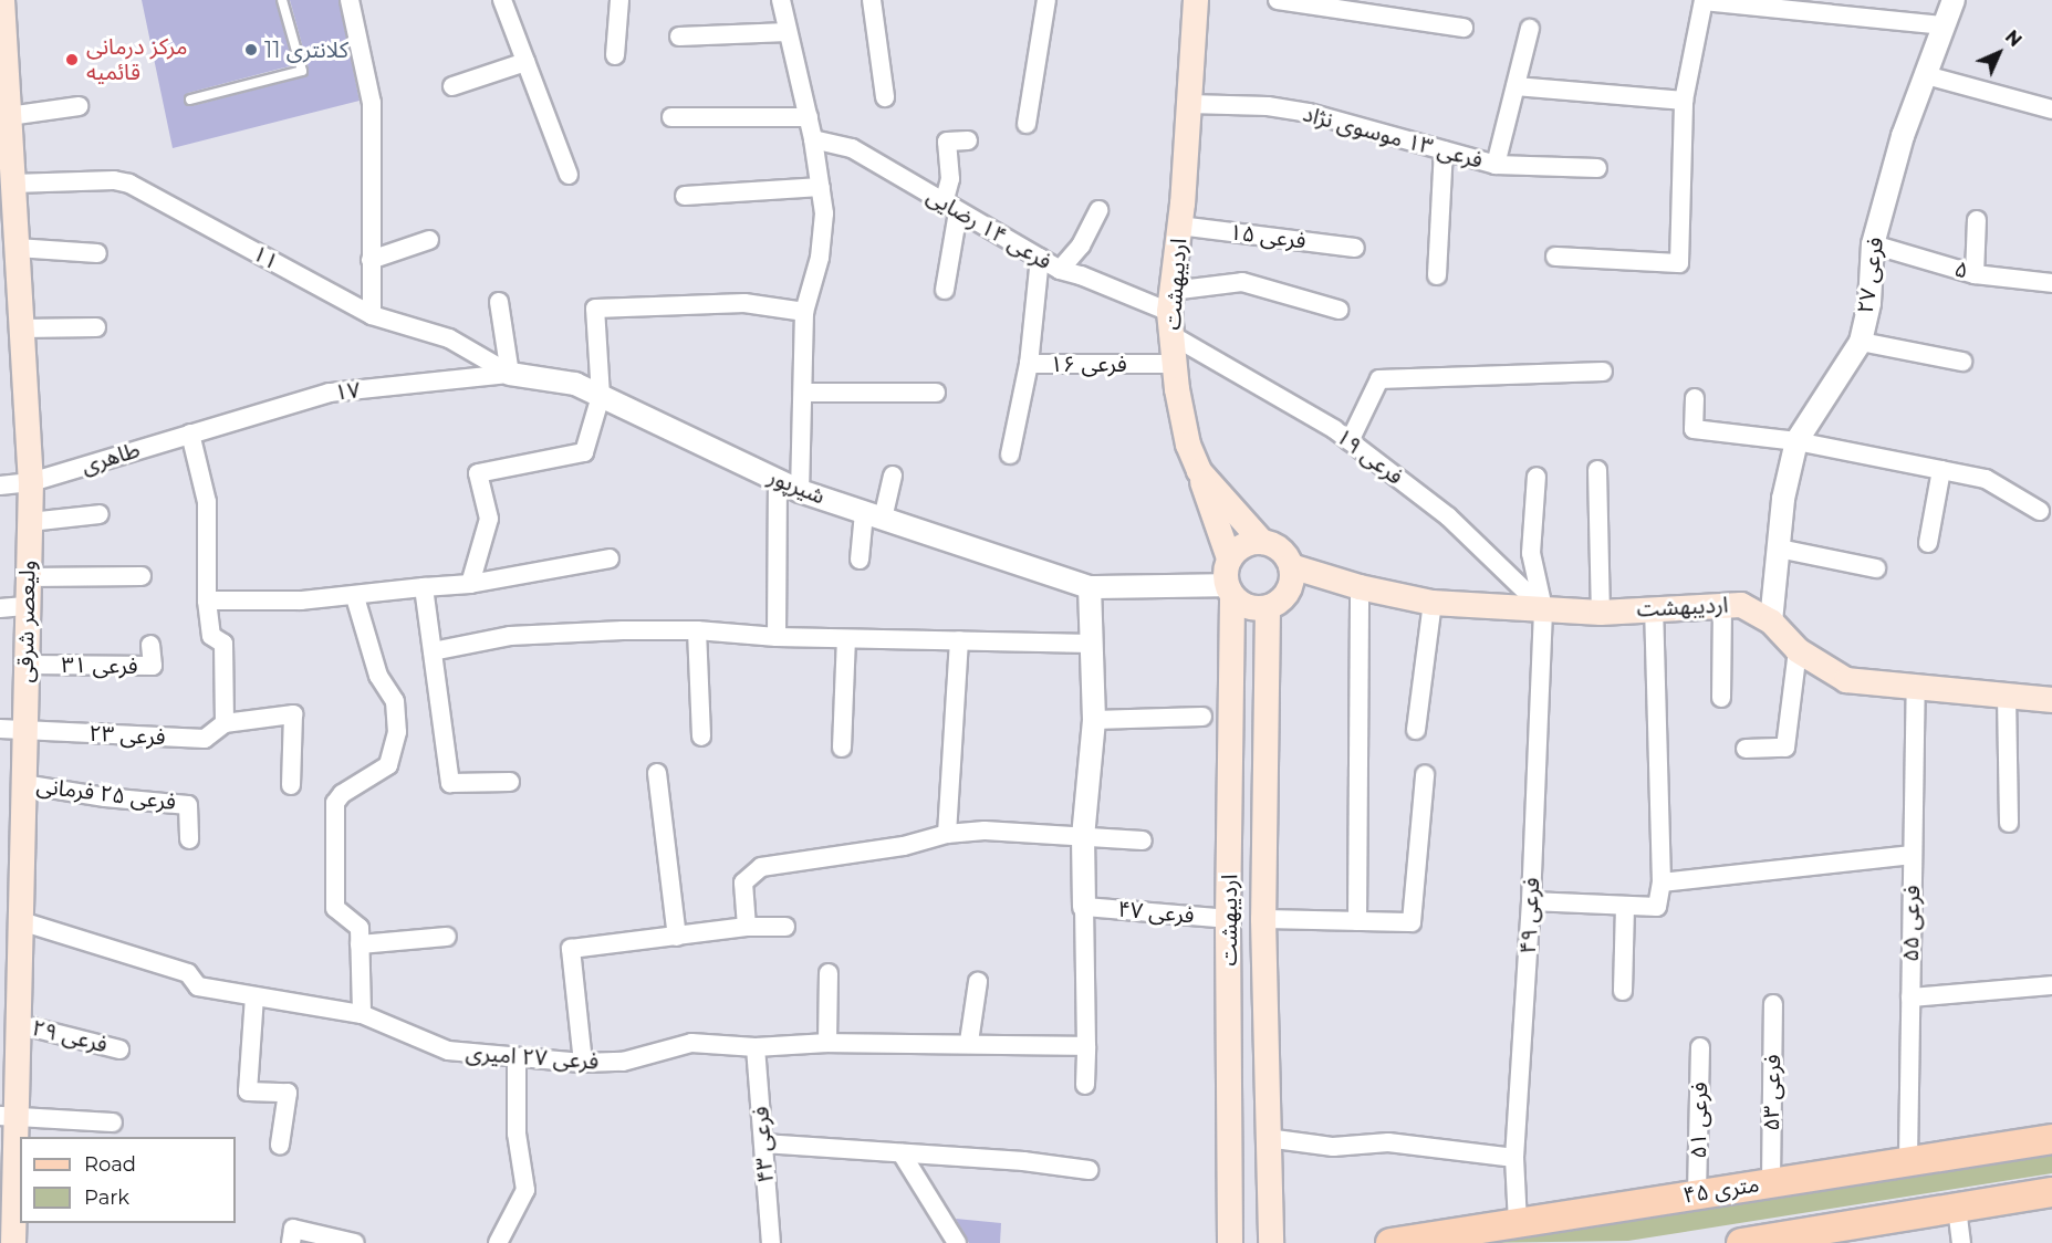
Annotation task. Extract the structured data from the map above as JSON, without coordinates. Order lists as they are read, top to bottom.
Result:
{
  "streets": {
    "main road": ["اردیبهشت", "ولیعصر شرقی", "۴۵ متری"],
    "street": [
      "فرعی ۱‍۳ موسوی نژاد",
      "فرعی ۱۴ رضایی",
      "فرعی ۱۵",
      "۱۱",
      "۵",
      "فرعی ۲۷",
      "فرعی ۱۶",
      "۱۷",
      "فرعی ۱۹",
      "طاهری",
      "شیرپور",
      "فرعی ۳۱",
      "فرعی ۲۳",
      "فرعی ۲۵ فرمانی",
      "فرعی ۴۷",
      "فرعی ۴۹",
      "فرعی ۵۵",
      "فرعی ۲۹",
      "فرعی ۲۷ امیری",
      "فرعی ۵۳",
      "فرعی ۵۱",
      "فرعی ۴۳"
    ]
  },
  "crossings": [
    ["فرعی ۱‍۳ موسوی نژاد", "اردیبهشت"],
    ["فرعی ۱۴ رضایی", "اردیبهشت"],
    ["فرعی ۱۴ رضایی", "فرعی ۱۶"],
    ["فرعی ۱۴ رضایی", "فرعی ۱۹"],
    ["فرعی ۱۵", "اردیبهشت"],
    ["۱۱", "۱۷"],
    ["۱۱", "شیرپور"],
    ["۱۱", "ولیعصر شرقی"],
    ["۵", "فرعی ۲۷"],
    ["فرعی ۲۷", "اردیبهشت"],
    ["اردیبهشت", "فرعی ۱۶"],
    ["اردیبهشت", "فرعی ۱۹"],
    ["اردیبهشت", "شیرپور"],
    ["اردیبهشت", "فرعی ۴۷"],
    ["اردیبهشت", "فرعی ۴۹"],
    ["اردیبهشت", "فرعی ۵۵"],
    ["۱۷", "طاهری"],
    ["۱۷", "شیرپور"],
    ["فرعی ۱۹", "فرعی ۴۹"],
    ["طاهری", "ولیعصر شرقی"],
    ["ولیعصر شرقی", "فرعی ۳۱"],
    ["ولیعصر شرقی", "فرعی ۲۳"],
    ["ولیعصر شرقی", "فرعی ۲۵ فرمانی"],
    ["ولیعصر شرقی", "فرعی ۲۹"],
    ["ولیعصر شرقی", "فرعی ۲۷ امیری"],
    ["فرعی ۴۹", "۴۵ متری"],
    ["فرعی ۵۵", "۴۵ متری"],
    ["فرعی ۲۷ امیری", "فرعی ۴۳"],
    ["فرعی ۵۳", "۴۵ متری"],
    ["فرعی ۵۱", "۴۵ متری"]
  ],
  "places": ["کلانتری 11", "مرکز درمانی قائمیه"],
  "legend": ["Road", "Park"],
  "north": "top right"
}
